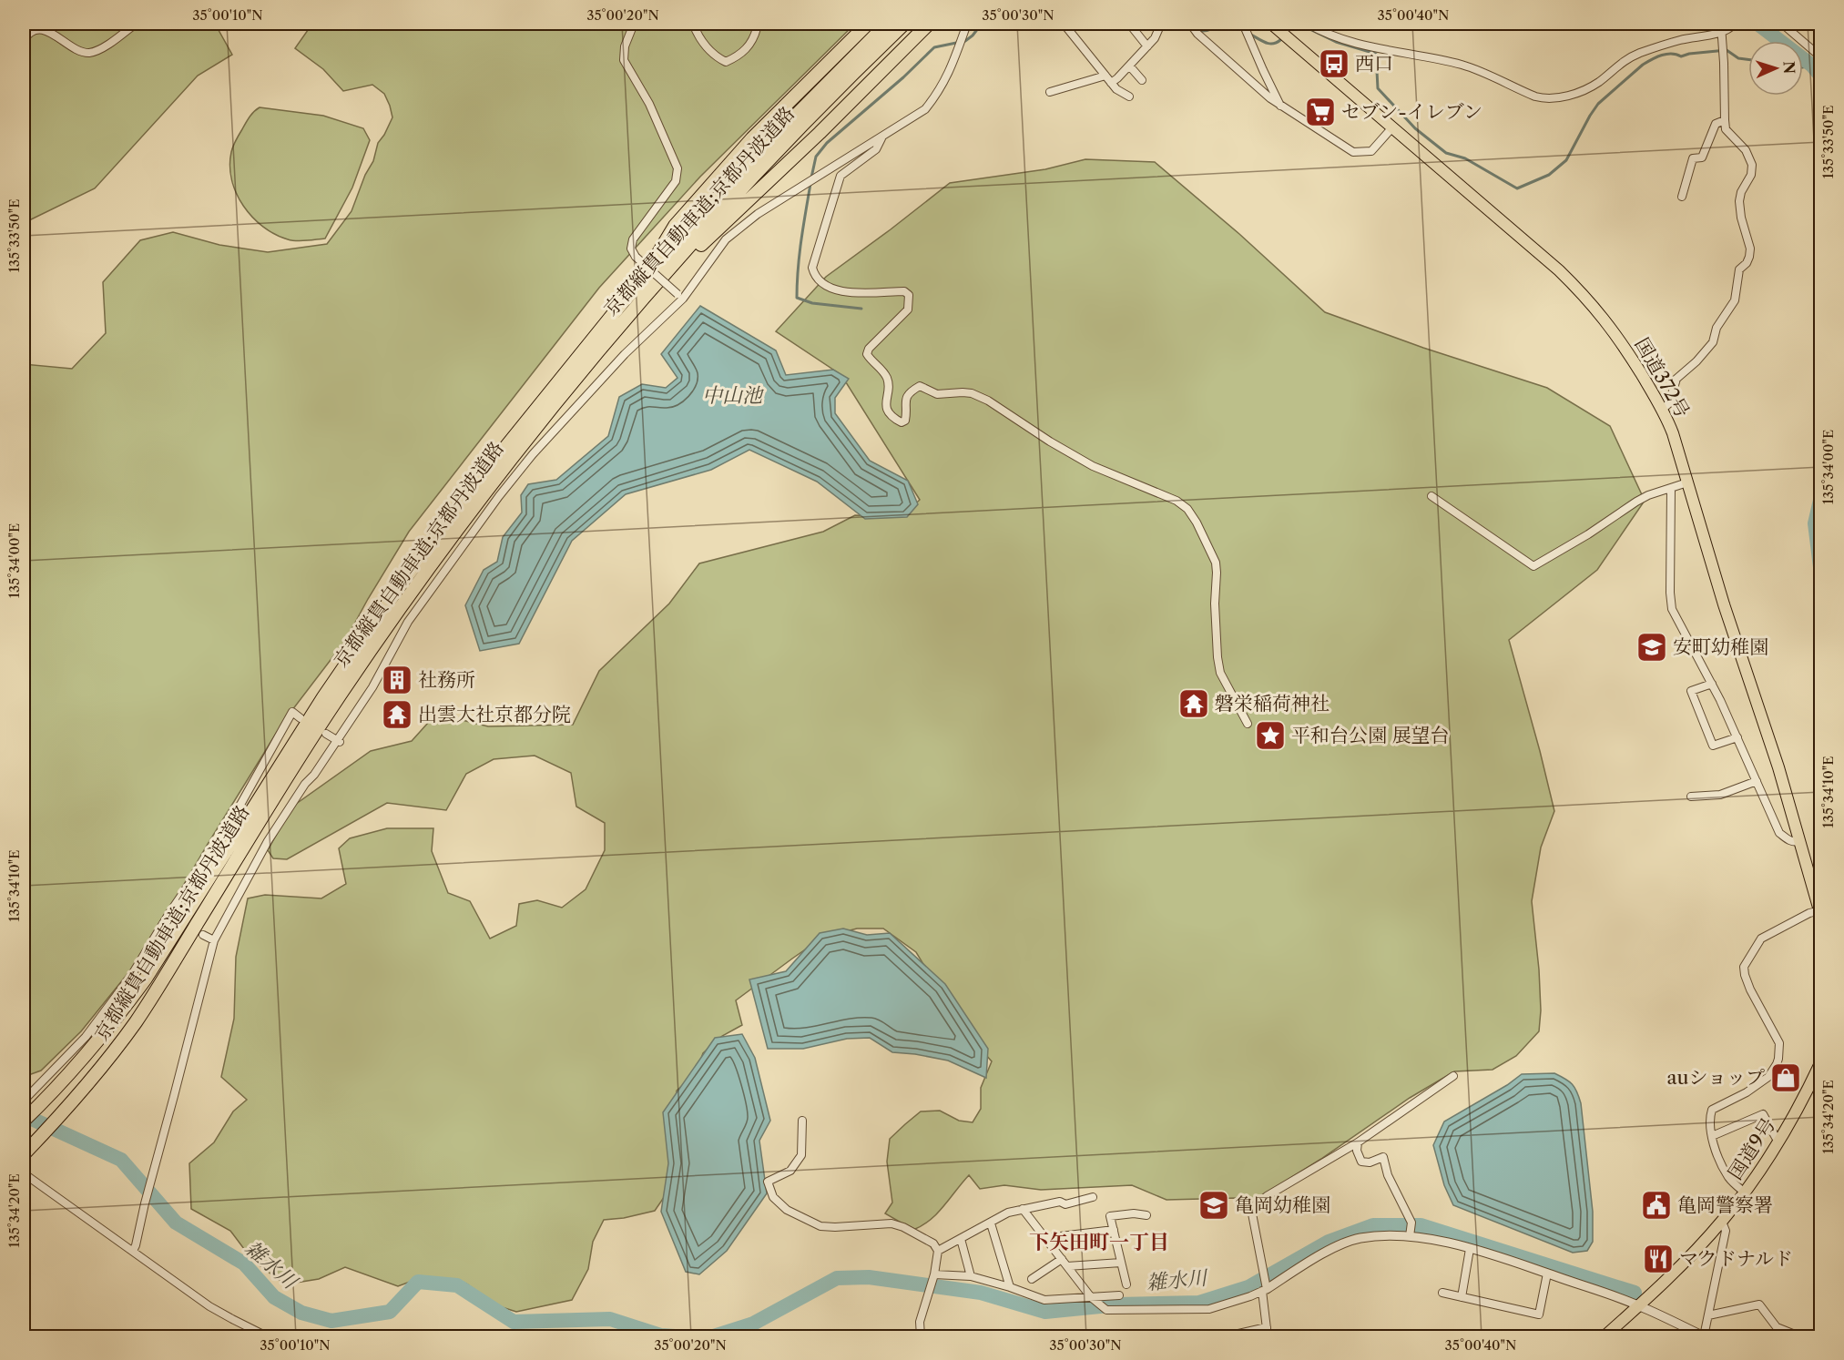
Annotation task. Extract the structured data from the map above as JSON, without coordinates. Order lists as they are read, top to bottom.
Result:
{
  "streets": {
    "highway": ["京都縦貫自動車道;京都丹波道路", "国道372号", "国道9号"]
  },
  "districts": ["下矢田町一丁目"],
  "water": ["中山池", "雑水川"],
  "places": {
    "bus stop": ["西口"],
    "supermarket": ["セブン-イレブン"],
    "school or university": ["安町幼稚園", "亀岡幼稚園"],
    "building": ["社務所"],
    "temple": ["磐栄稲荷神社", "出雲大社京都分院"],
    "place": ["平和台公園 展望台"],
    "shop": ["auショップ"],
    "public building": ["亀岡警察署"],
    "restaurant": ["マクドナルド"]
  },
  "north": "right",
  "coordinates": [
    "35°00'10\"N",
    "35°00'20\"N",
    "35°00'30\"N",
    "35°00'40\"N",
    "135°33'50\"E",
    "135°34'00\"E",
    "135°34'10\"E",
    "135°34'20\"E"
  ]
}
